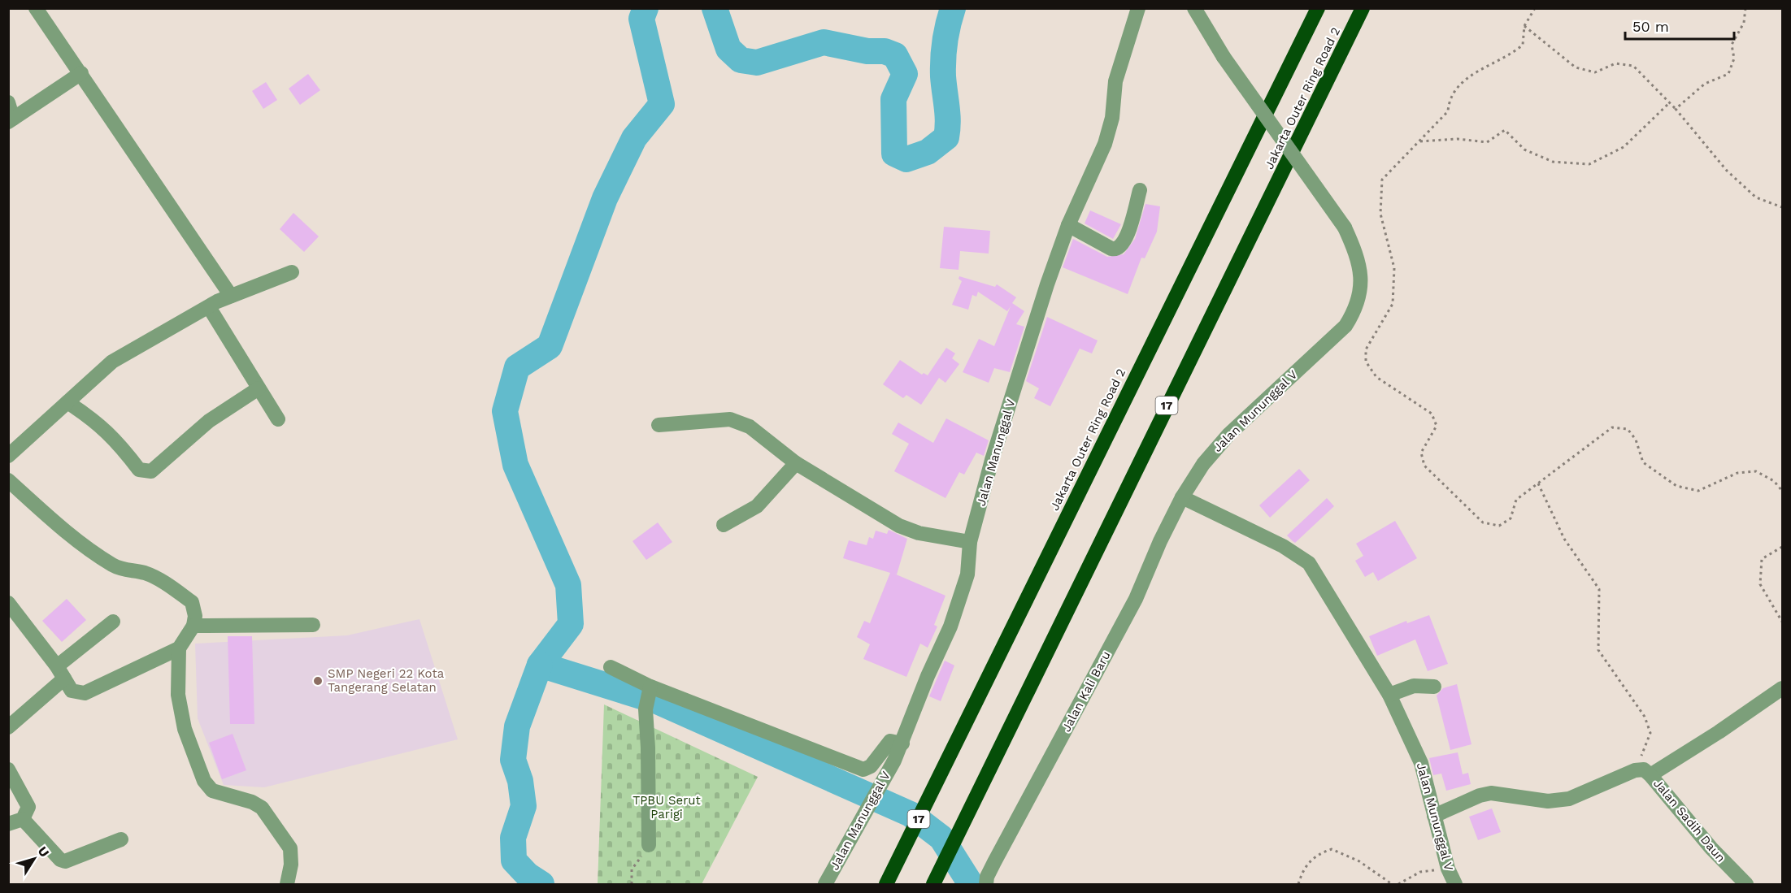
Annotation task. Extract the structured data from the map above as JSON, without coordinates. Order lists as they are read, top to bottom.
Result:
{
  "streets": {
    "highway": ["Jakarta Outer Ring Road 2", "17"],
    "street": [
      "Jalan Mununggal V",
      "Jalan Manunggal V",
      "Jalan Kali Baru",
      "Jalan Sadih Daun"
    ]
  },
  "crossings": [
    ["Jalan Mununggal V", "Jalan Kali Baru"]
  ],
  "parks": ["TPBU Serut Parigi"],
  "places": ["SMP Negeri 22 Kota Tangerang Selatan"],
  "scale_bar": "50 m",
  "north": "top right"
}
